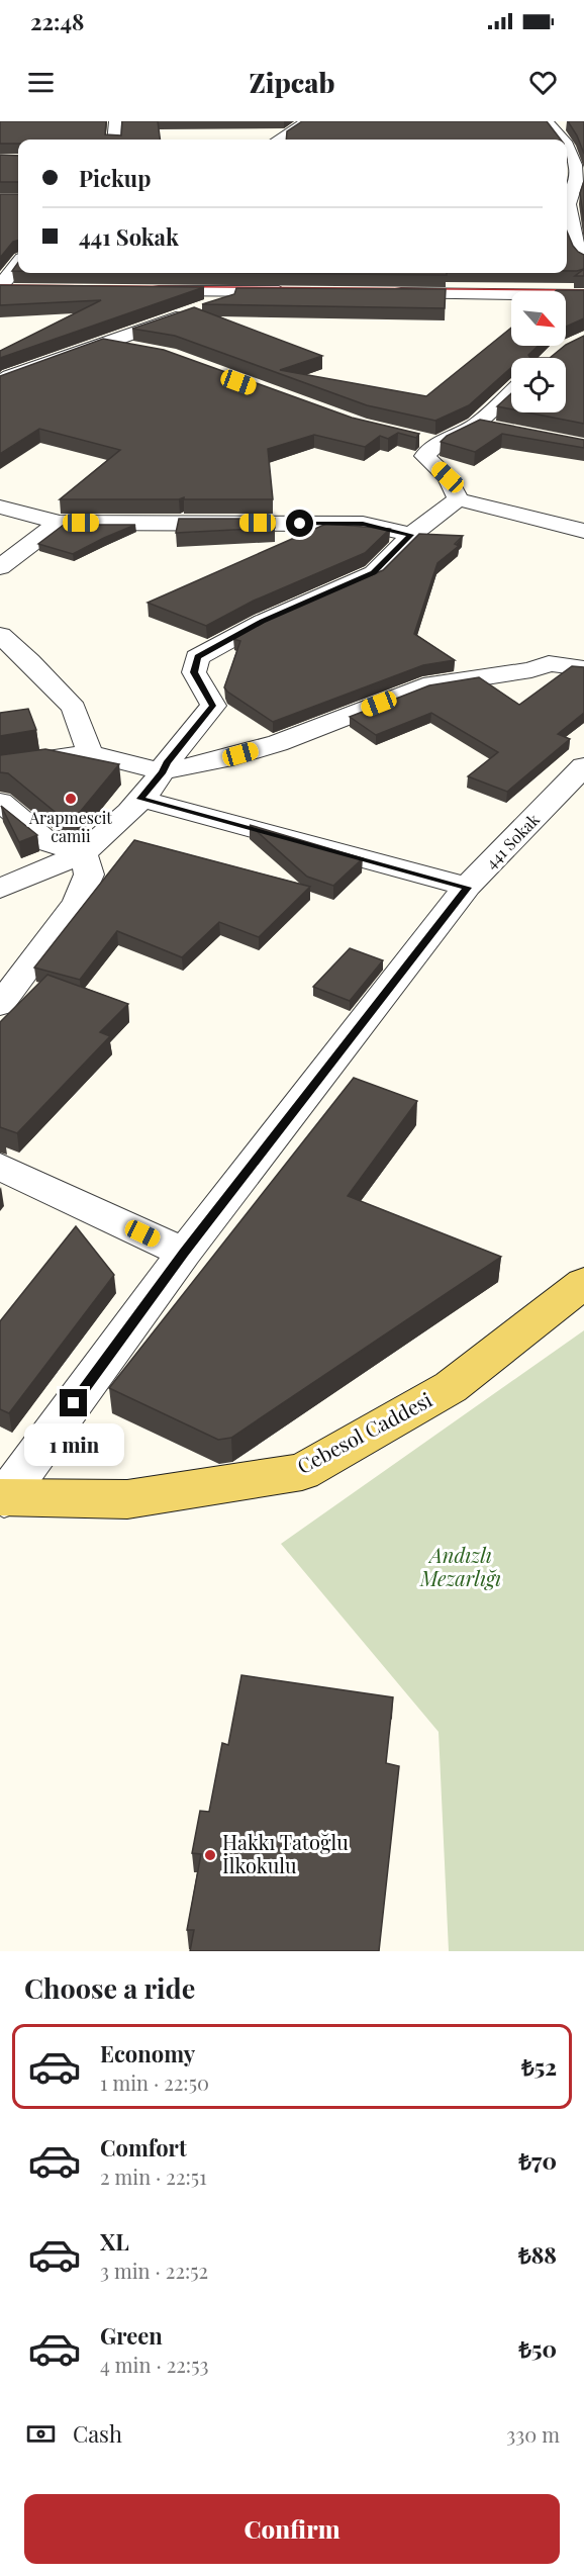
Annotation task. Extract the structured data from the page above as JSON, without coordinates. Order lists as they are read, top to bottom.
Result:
{
  "streets": {
    "main road": ["Cebesol Caddesi"],
    "street": ["441 Sokak"]
  },
  "crossings": [
    ["441 Sokak", "Cebesol Caddesi"]
  ],
  "parks": ["Andızlı Mezarlığı"],
  "places": ["Arapmescit camii", "Hakkı Tatoğlu İlkokulu"],
  "north": "bottom right",
  "page": {
    "status": "22:48",
    "header": "Zipcab",
    "banner": ["Pickup", "441 Sokak"],
    "bubble": "1 min",
    "heading": "Choose a ride",
    "list": [
      {
        "name": "Economy",
        "note": "1 min · 22:50",
        "value": "₺52"
      },
      {
        "name": "Comfort",
        "note": "2 min · 22:51",
        "value": "₺70"
      },
      {
        "name": "XL",
        "note": "3 min · 22:52",
        "value": "₺88"
      },
      {
        "name": "Green",
        "note": "4 min · 22:53",
        "value": "₺50"
      }
    ],
    "pay": ["Cash", "330 m"],
    "buttons": "Confirm"
  }
}
